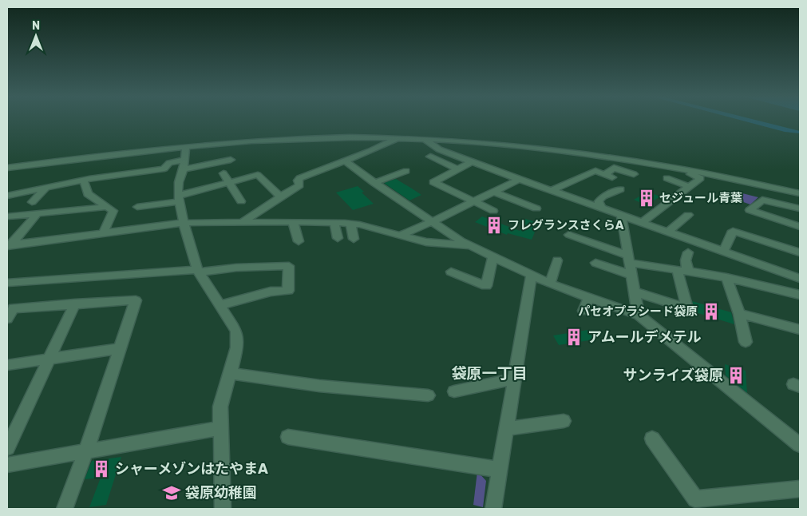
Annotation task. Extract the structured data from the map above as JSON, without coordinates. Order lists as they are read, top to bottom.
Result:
{
  "districts": ["袋原一丁目"],
  "places": {
    "building": [
      "セジュール青葉",
      "フレグランスさくらA",
      "パセオプラシード袋原",
      "アムールデメテル",
      "サンライズ袋原",
      "シャーメゾンはたやまA"
    ],
    "school or university": ["袋原幼稚園"]
  },
  "north": "top"
}
